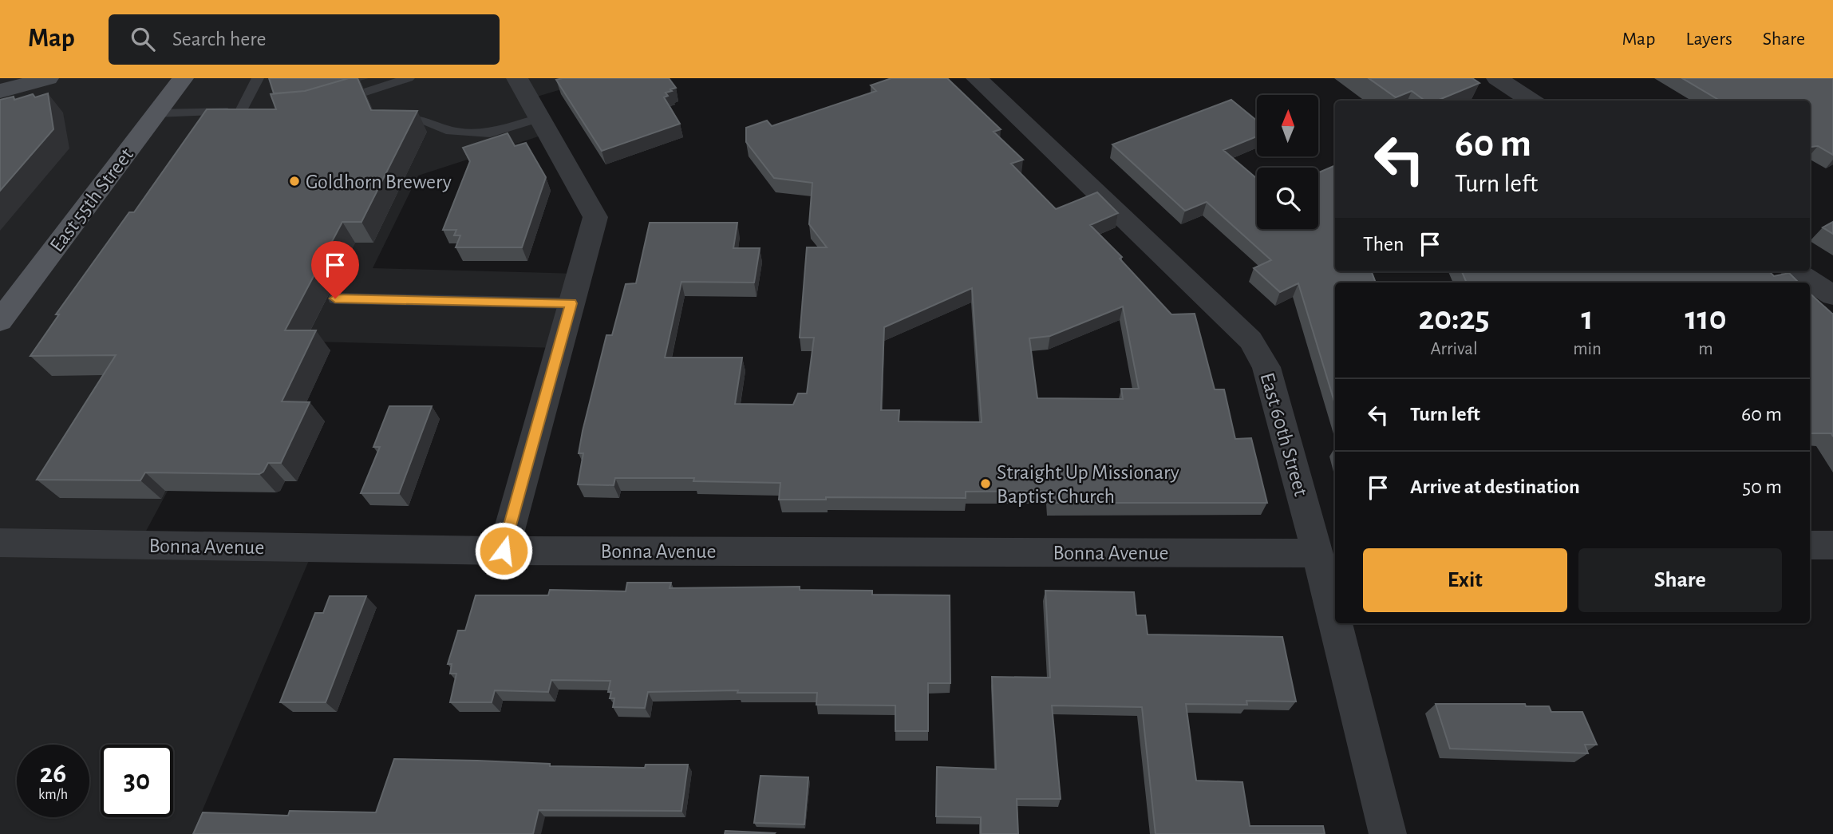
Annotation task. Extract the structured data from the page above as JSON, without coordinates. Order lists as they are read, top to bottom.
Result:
{
  "streets": {
    "main road": ["East 55th Street"],
    "street": ["East 60th Street", "Bonna Avenue"]
  },
  "crossings": [
    ["East 60th Street", "Bonna Avenue"]
  ],
  "places": ["Goldhorn Brewery", "Straight Up Missionary Baptist Church"],
  "north": "top",
  "page": {
    "header": "Map",
    "search": "Search here",
    "nav": ["Map", "Layers", "Share"],
    "turn": ["60 m", "Turn left"],
    "then": "Then",
    "eta": [
      "20:25",
      "Arrival",
      "1",
      "min",
      "110",
      "m"
    ],
    "list": [
      {
        "name": "Turn left",
        "value": "60 m"
      },
      {
        "name": "Arrive at destination",
        "value": "50 m"
      }
    ],
    "buttons": ["Exit", "Share"],
    "speed": "26 km/h",
    "limit": "30"
  }
}
